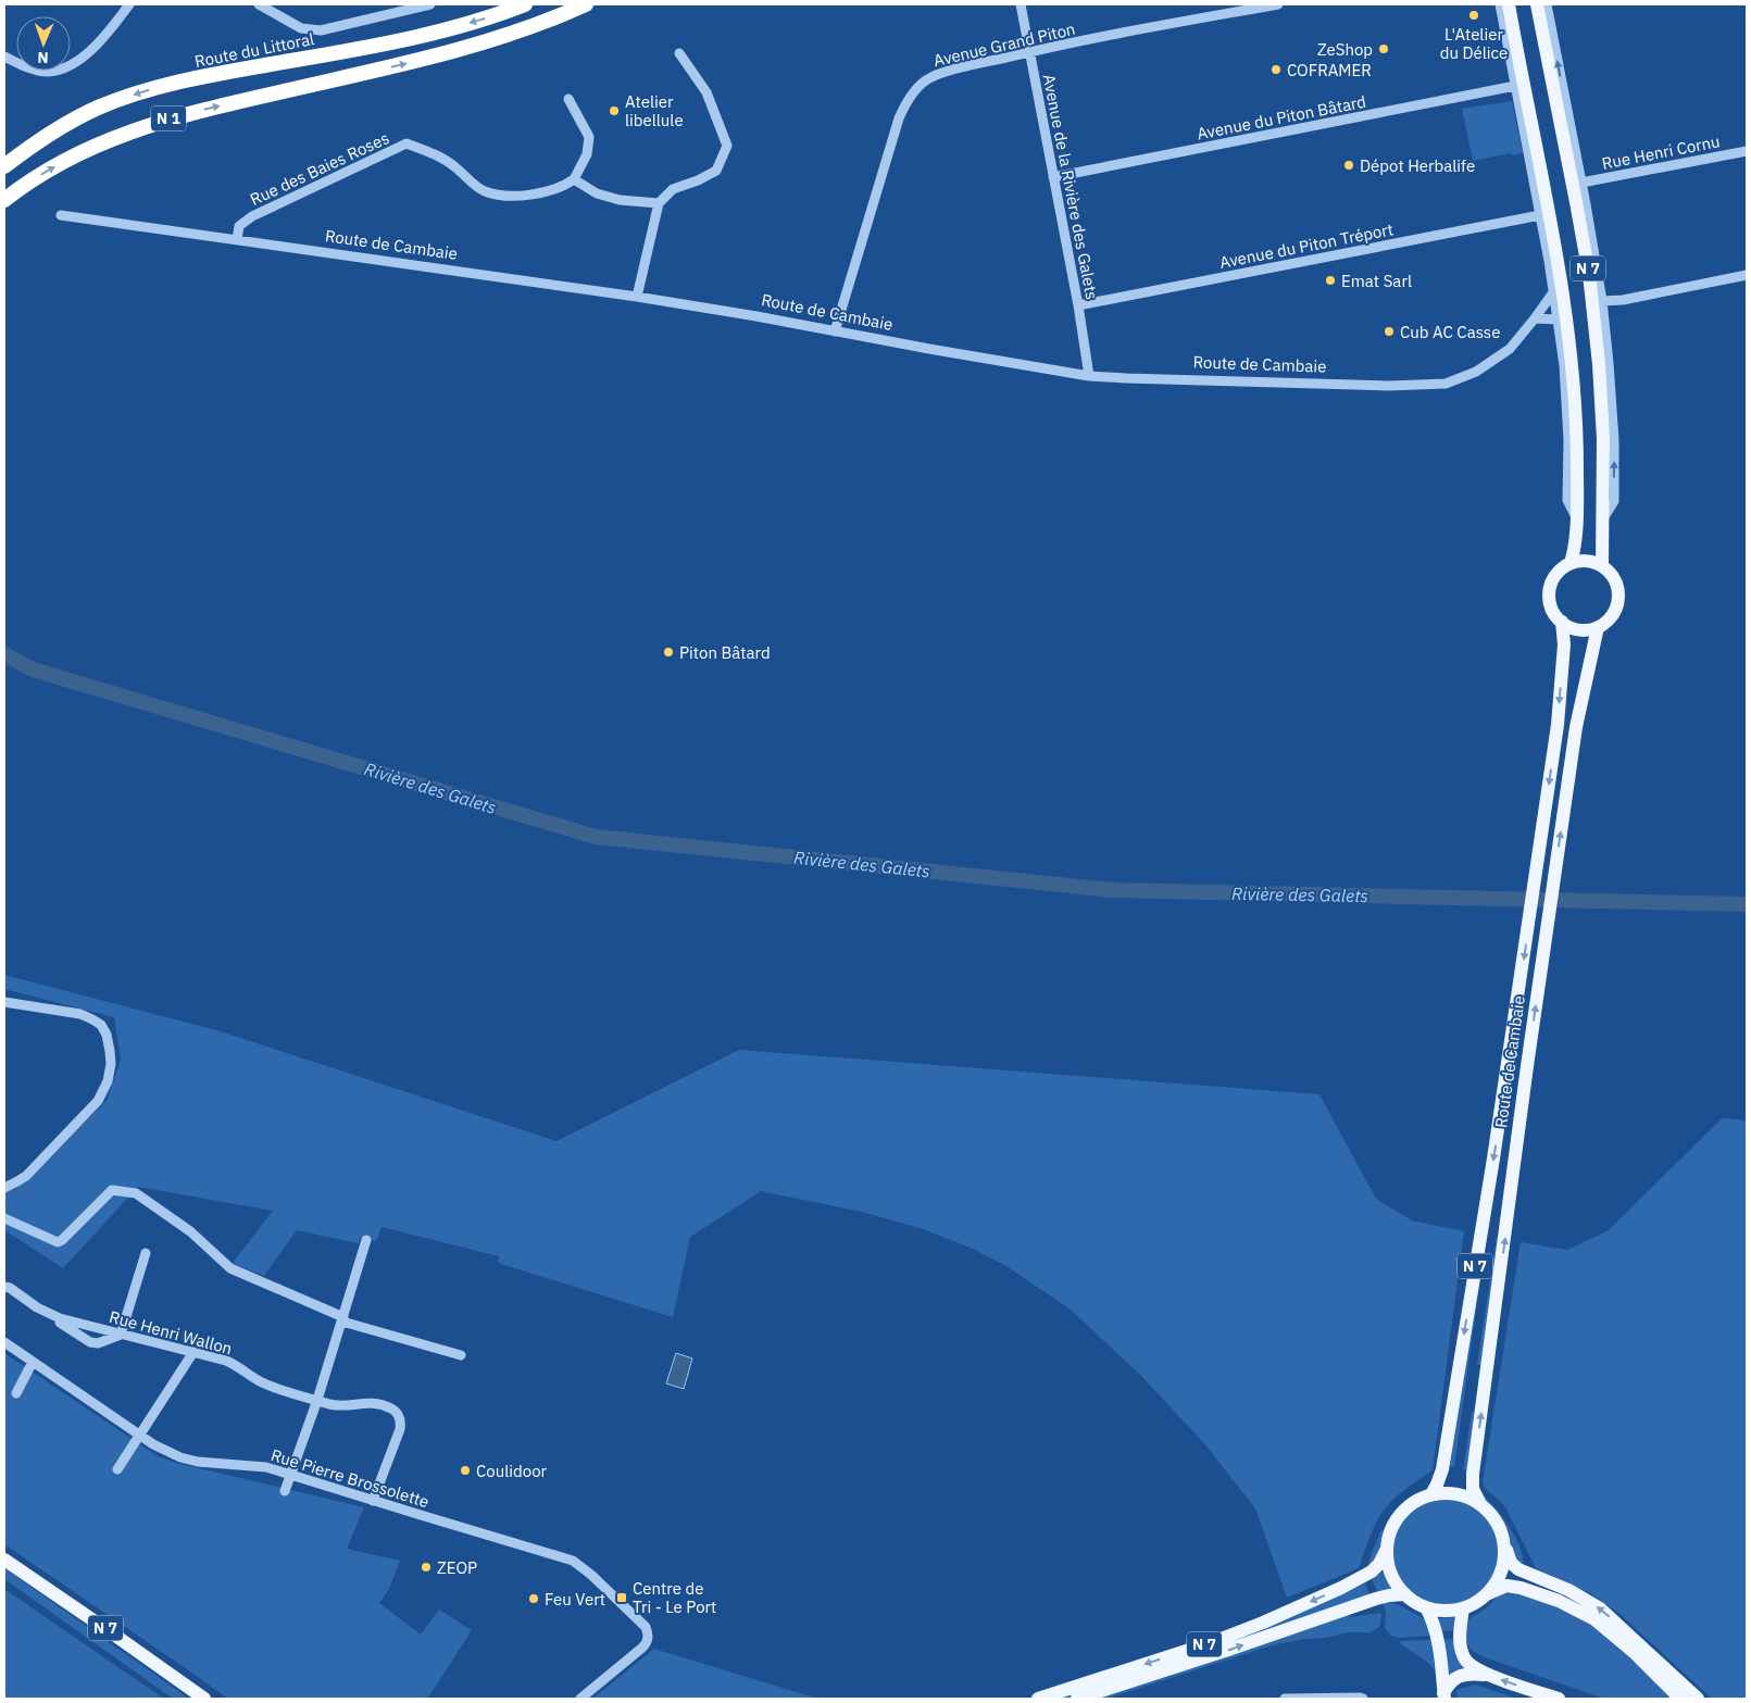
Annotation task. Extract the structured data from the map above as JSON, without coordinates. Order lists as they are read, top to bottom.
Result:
{
  "streets": {
    "highway": ["Route du Littoral", "N 1"],
    "main road": ["Route de Cambaie", "N 7"],
    "street": [
      "Avenue Grand Piton",
      "Avenue du Piton Bâtard",
      "Rue Henri Cornu",
      "Rue des Baies Roses",
      "Avenue de la Rivière des Galets",
      "Avenue du Piton Tréport",
      "Rue Henri Wallon",
      "Rue Pierre Brossolette"
    ]
  },
  "crossings": [
    ["Avenue Grand Piton", "Avenue de la Rivière des Galets"],
    ["Avenue Grand Piton", "Route de Cambaie"],
    ["Avenue du Piton Bâtard", "Avenue de la Rivière des Galets"],
    ["Rue des Baies Roses", "Route de Cambaie"],
    ["Avenue de la Rivière des Galets", "Route de Cambaie"],
    ["Avenue de la Rivière des Galets", "Avenue du Piton Tréport"],
    ["Route de Cambaie", "N 7"],
    ["Rue Henri Wallon", "Rue Pierre Brossolette"]
  ],
  "water": ["Rivière des Galets"],
  "places": {
    "other": [
      "L'Atelier du Délice",
      "ZeShop",
      "COFRAMER",
      "Atelier libellule",
      "Dépot Herbalife",
      "Emat Sarl",
      "Cub AC Casse",
      "Piton Bâtard",
      "Coulidoor",
      "ZEOP",
      "Feu Vert"
    ],
    "transit": ["Centre de Tri - Le Port"]
  },
  "north": "bottom"
}
